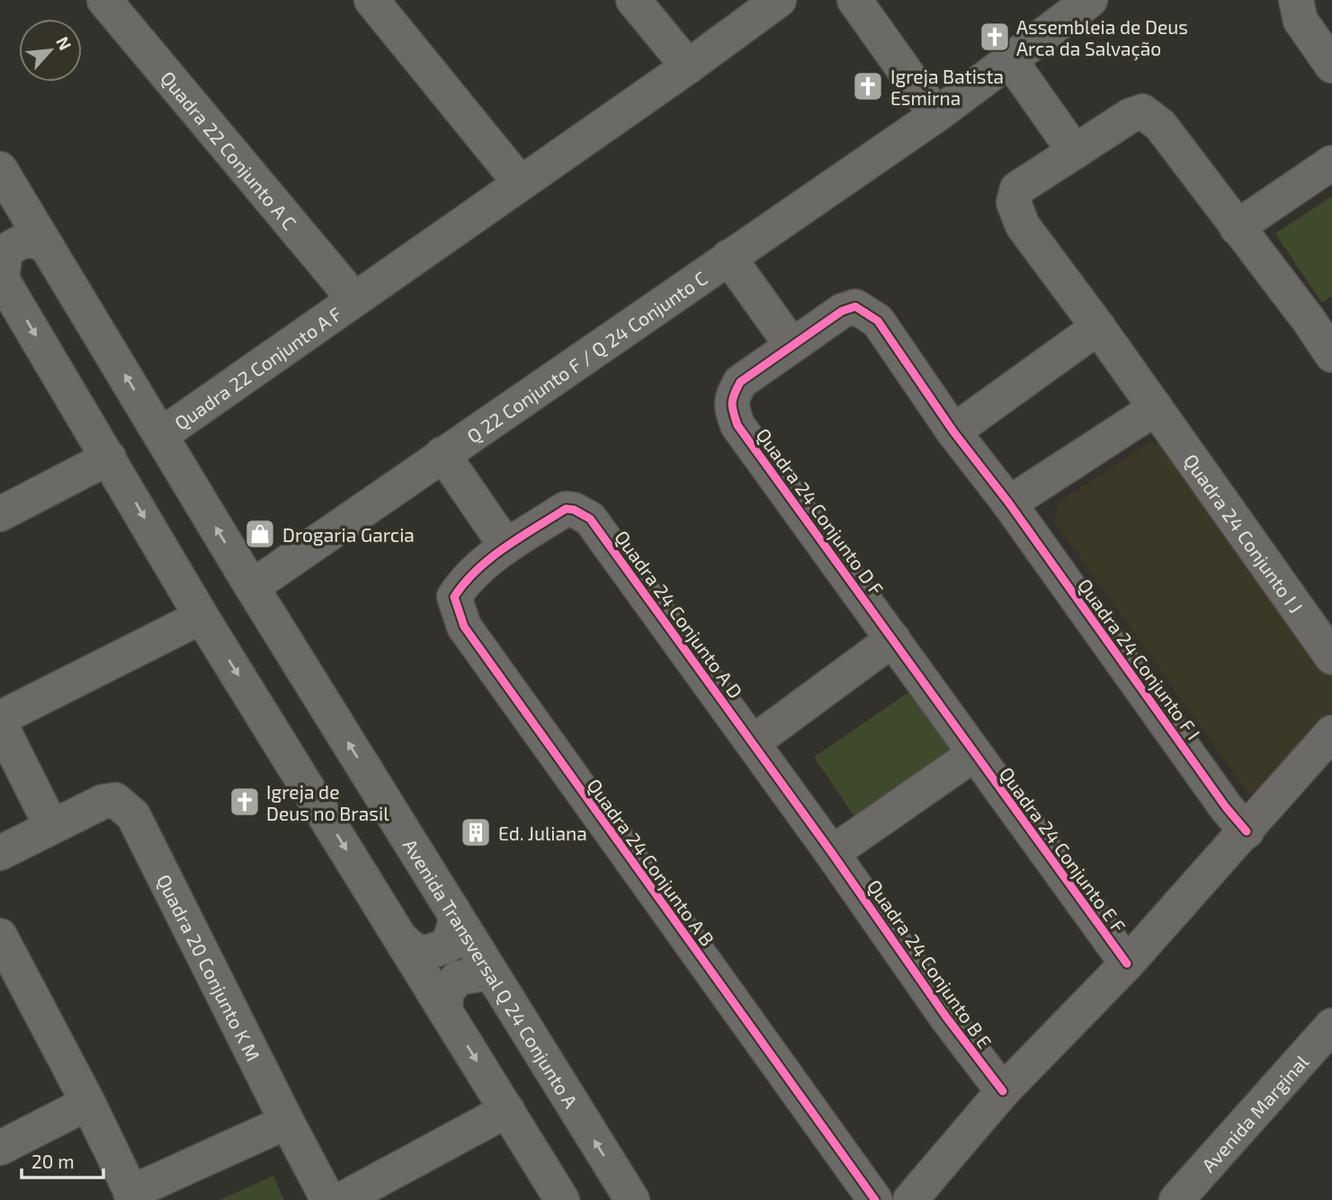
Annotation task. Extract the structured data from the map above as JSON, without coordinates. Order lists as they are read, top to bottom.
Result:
{
  "streets": {
    "street": [
      "Quadra 22 Conjunto A C",
      "Q 22 Conjunto F / Q 24 Conjunto C",
      "Quadra 22 Conjunto A F",
      "Quadra 24 Conjunto D F",
      "Quadra 24 Conjunto I J",
      "Quadra 24 Conjunto A D",
      "Quadra 24 Conjunto F I",
      "Quadra 24 Conjunto E F",
      "Quadra 24 Conjunto A B",
      "Quadra 24 Conjunto B E",
      "Quadra 20 Conjunto K M",
      "Avenida Transversal Q 24 Conjunto A",
      "Avenida Marginal"
    ]
  },
  "crossings": [
    ["Quadra 22 Conjunto A C", "Quadra 22 Conjunto A F"],
    ["Q 22 Conjunto F / Q 24 Conjunto C", "Avenida Transversal Q 24 Conjunto A"],
    ["Quadra 22 Conjunto A F", "Avenida Transversal Q 24 Conjunto A"],
    ["Quadra 24 Conjunto D F", "Quadra 24 Conjunto F I"],
    ["Quadra 24 Conjunto D F", "Quadra 24 Conjunto E F"],
    ["Quadra 24 Conjunto A D", "Quadra 24 Conjunto A B"],
    ["Quadra 24 Conjunto A D", "Quadra 24 Conjunto B E"]
  ],
  "places": {
    "church": ["Assembleia de Deus Arca da Salvação", "Igreja Batista Esmirna", "Igreja de Deus no Brasil"],
    "shop": ["Drogaria Garcia"],
    "building": ["Ed. Juliana"]
  },
  "scale_bar": "20 m",
  "north": "top right"
}
